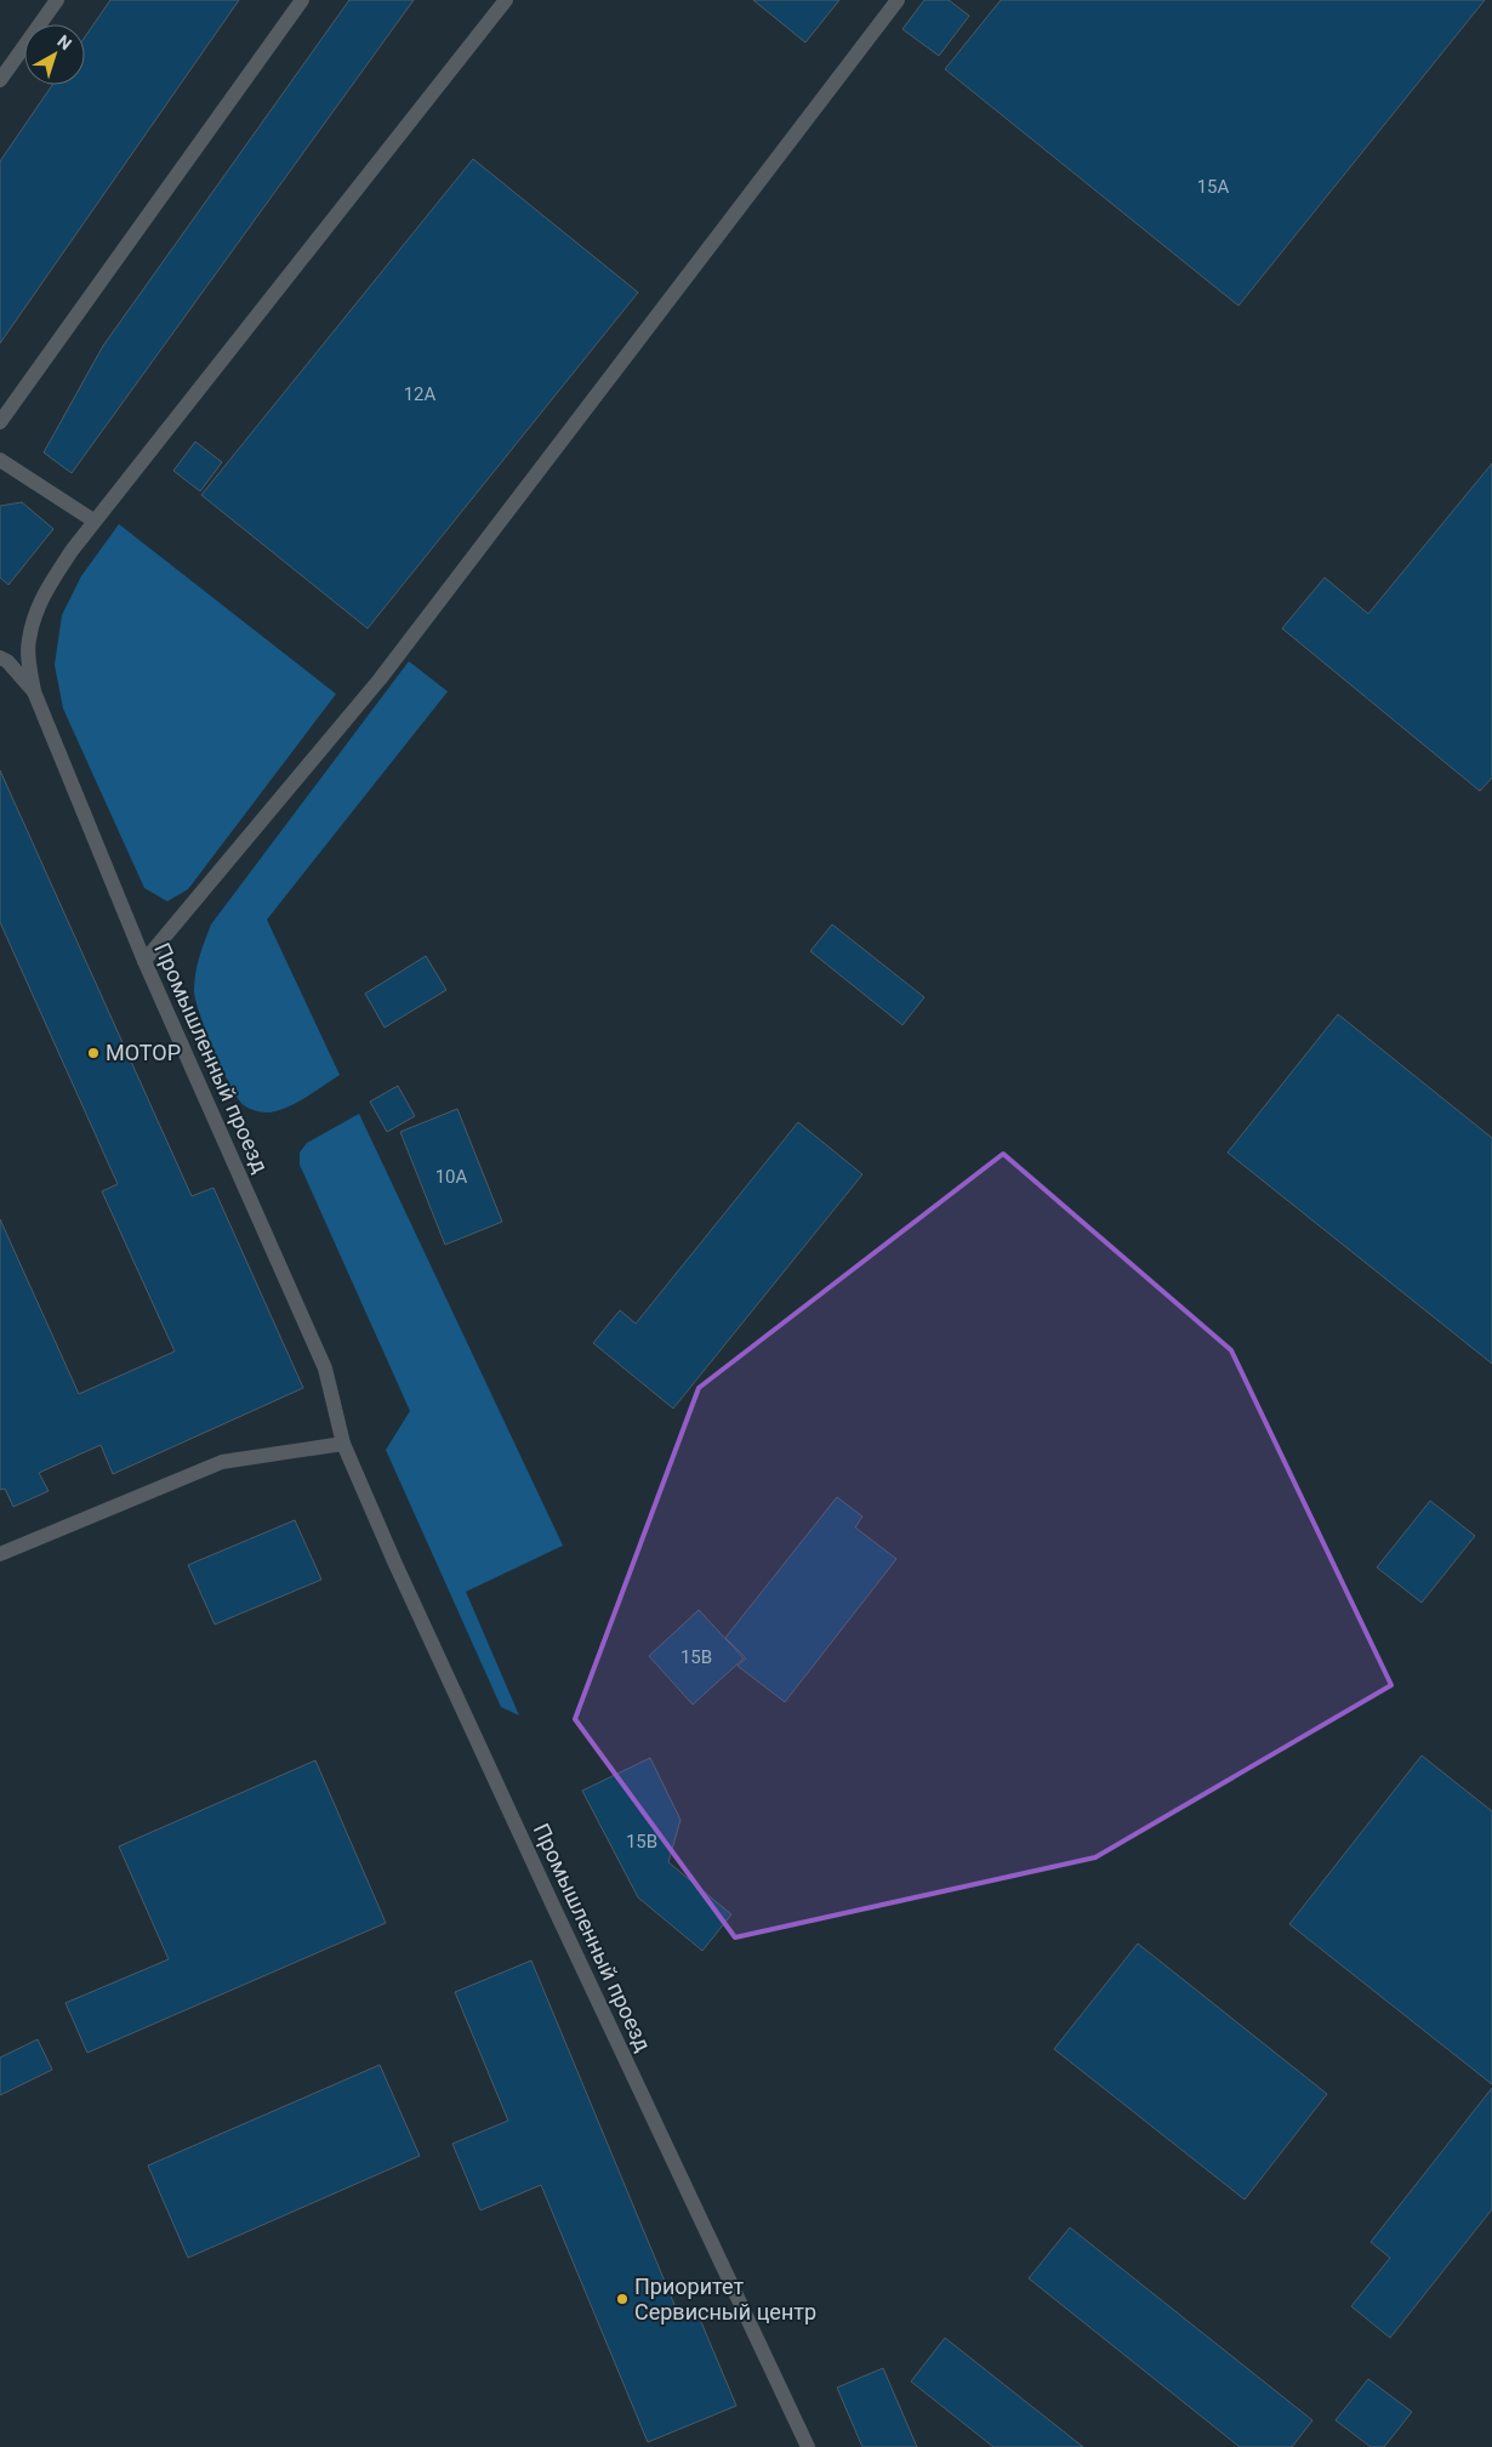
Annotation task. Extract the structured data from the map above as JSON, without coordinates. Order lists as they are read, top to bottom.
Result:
{
  "streets": {
    "street": ["Промышленный проезд"]
  },
  "places": ["МОТОР", "Приоритет Сервисный центр"],
  "house_numbers": [
    "15А",
    "12А",
    "10А",
    "15В",
    "15В"
  ],
  "north": "top right"
}
